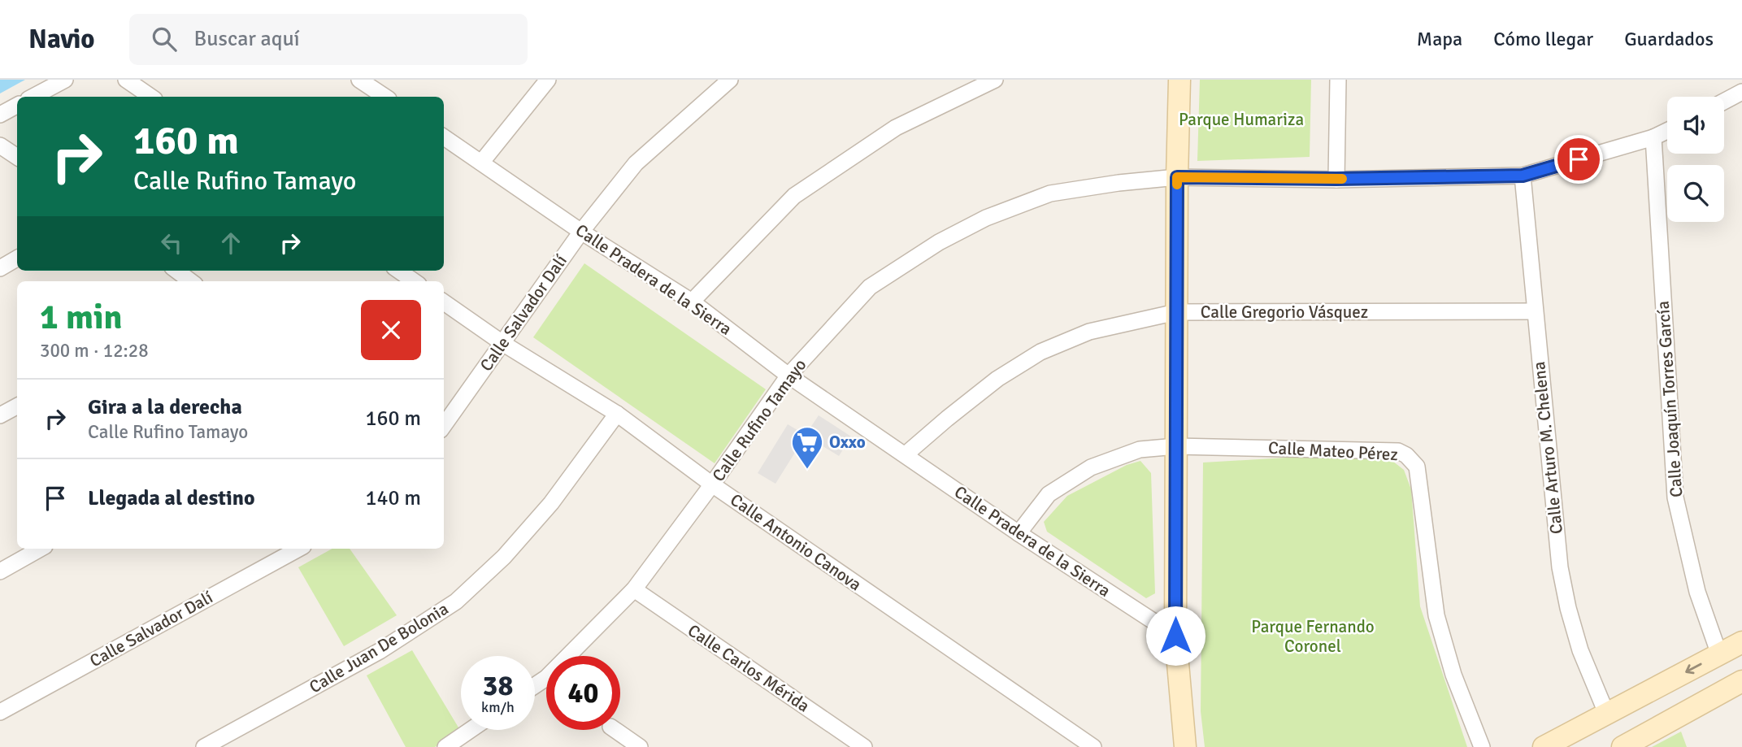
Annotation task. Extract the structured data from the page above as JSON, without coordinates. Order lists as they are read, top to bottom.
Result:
{
  "streets": {
    "street": [
      "Calle Pradera de la Sierra",
      "Calle Gregorio Vásquez",
      "Calle Salvador Dalí",
      "Calle Joaquín Torres García",
      "Calle Rufino Tamayo",
      "Calle Arturo M. Chelena",
      "Calle Mateo Pérez",
      "Calle Antonio Canova",
      "Calle Juan De Bolonia",
      "Calle Carlos Mérida"
    ]
  },
  "crossings": [
    ["Calle Pradera de la Sierra", "Calle Gregorio Vásquez"],
    ["Calle Pradera de la Sierra", "Calle Salvador Dalí"],
    ["Calle Pradera de la Sierra", "Calle Rufino Tamayo"],
    ["Calle Pradera de la Sierra", "Calle Mateo Pérez"],
    ["Calle Gregorio Vásquez", "Calle Arturo M. Chelena"],
    ["Calle Salvador Dalí", "Calle Antonio Canova"],
    ["Calle Joaquín Torres García", "Calle Rufino Tamayo"],
    ["Calle Rufino Tamayo", "Calle Arturo M. Chelena"],
    ["Calle Rufino Tamayo", "Calle Antonio Canova"],
    ["Calle Rufino Tamayo", "Calle Carlos Mérida"],
    ["Calle Antonio Canova", "Calle Juan De Bolonia"]
  ],
  "parks": ["Parque Humariza", "Parque Fernando Coronel"],
  "places": {
    "supermarket": ["Oxxo"]
  },
  "page": {
    "header": "Navio",
    "search": "Buscar aquí",
    "nav": ["Mapa", "Cómo llegar", "Guardados"],
    "turn": ["160 m", "Calle Rufino Tamayo"],
    "heading": ["1 min", "300 m · 12:28"],
    "list": [
      {
        "name": "Gira a la derecha",
        "note": "Calle Rufino Tamayo",
        "value": "160 m"
      },
      {
        "name": "Llegada al destino",
        "value": "140 m"
      }
    ],
    "speed": "38 km/h",
    "limit": "40"
  }
}
